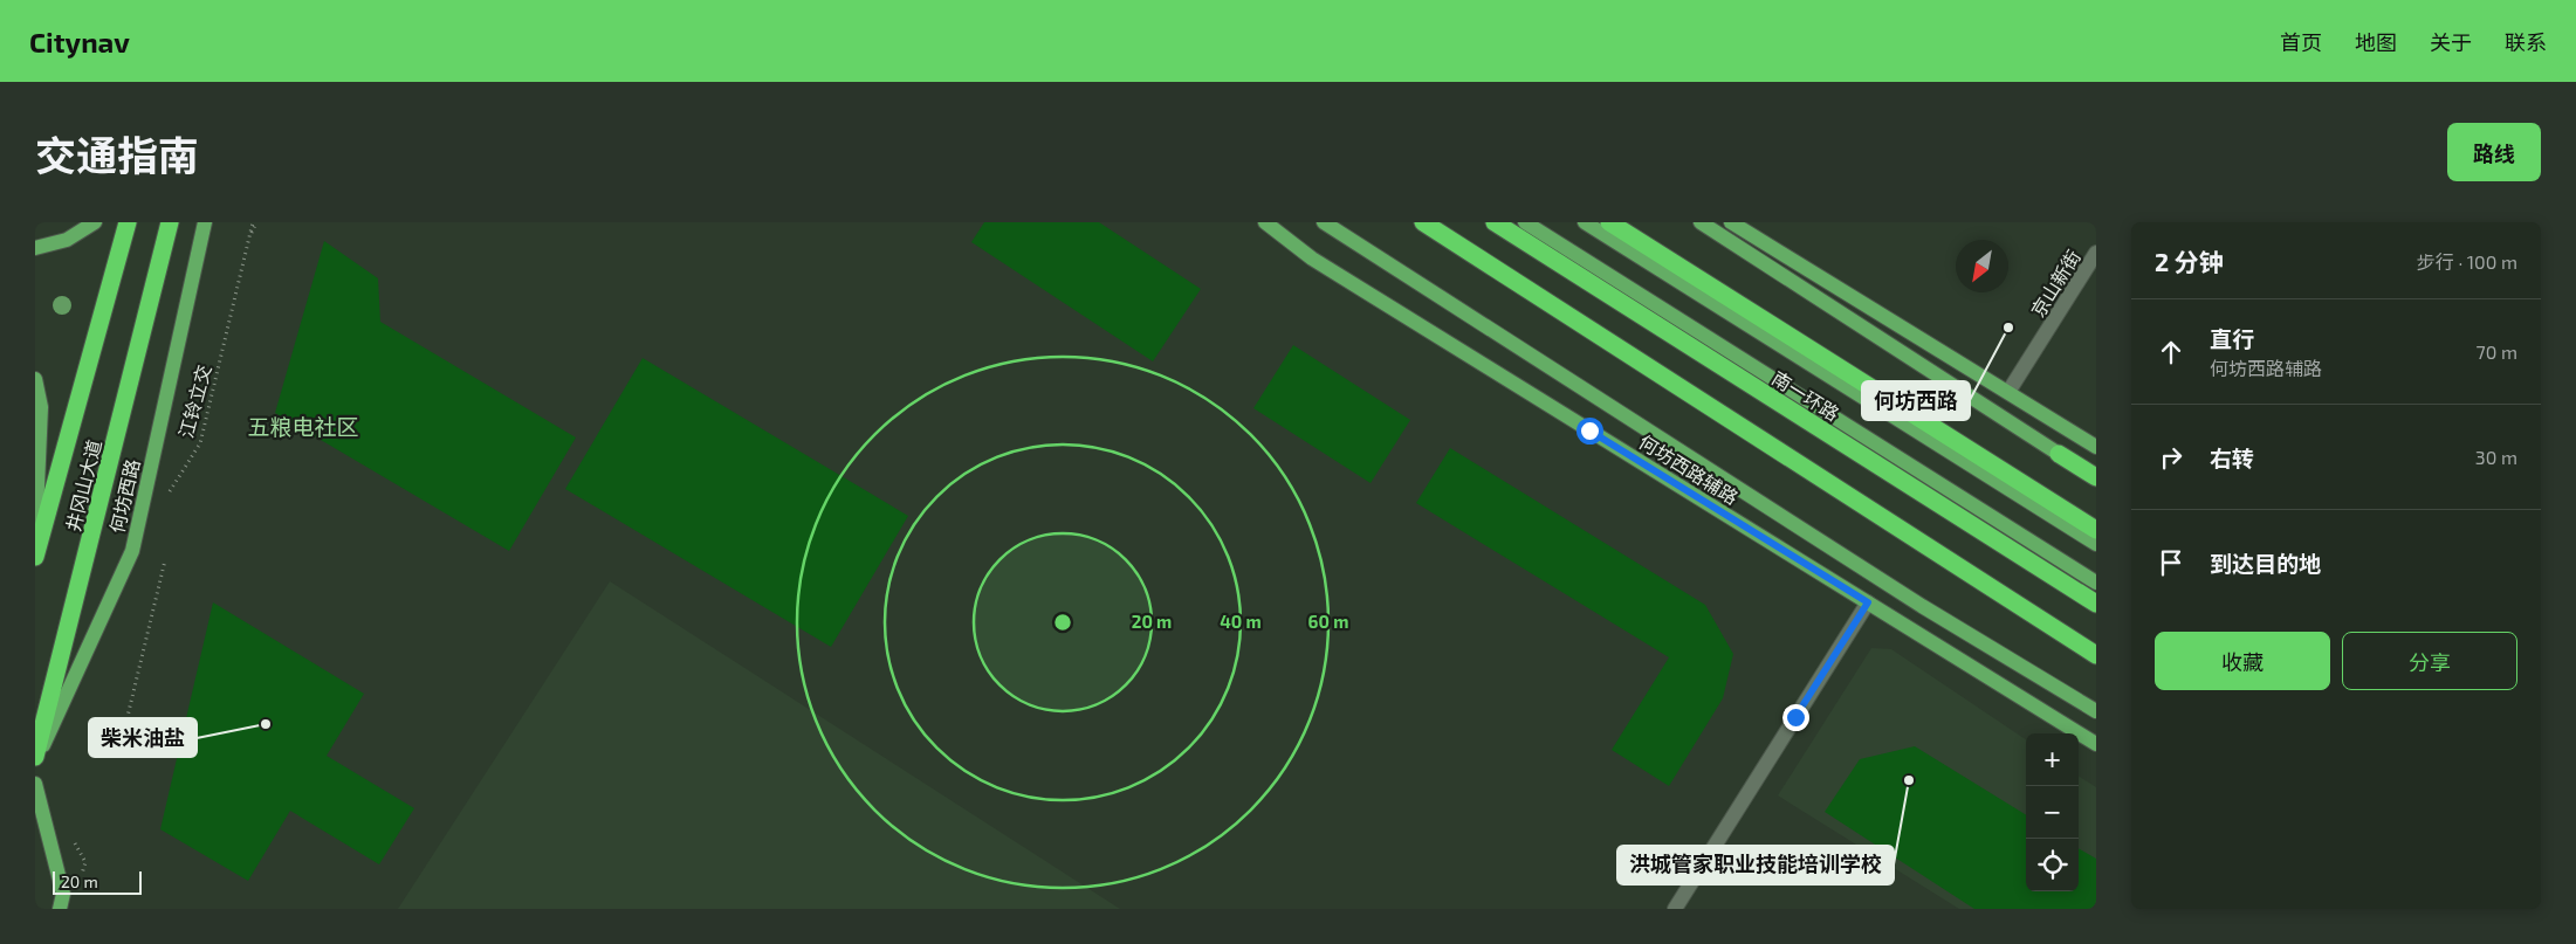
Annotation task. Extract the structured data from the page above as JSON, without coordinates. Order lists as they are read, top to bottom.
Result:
{
  "streets": {
    "highway": ["南一环路", "井冈山大道"],
    "main road": ["何坊西路辅路", "何坊西路"],
    "street": ["京山新街"],
    "path": ["江铃立交"]
  },
  "districts": ["五粮电社区"],
  "places": ["何坊西路", "柴米油盐", "洪城管家职业技能培训学校"],
  "scale_bar": "20 m",
  "north": "bottom left",
  "page": {
    "header": "Citynav",
    "nav": [
      "首页",
      "地图",
      "关于",
      "联系"
    ],
    "title": "交通指南",
    "buttons": [
      "路线",
      ["收藏", "分享"]
    ],
    "heading": ["2 分钟", "步行 · 100 m"],
    "list": [
      ["直行", "何坊西路辅路", "70 m"],
      ["右转", "30 m"],
      "到达目的地"
    ],
    "map_buttons": ["+", "−"],
    "scale": "20 m"
  },
  "rings": ["20 m", "40 m", "60 m"]
}
